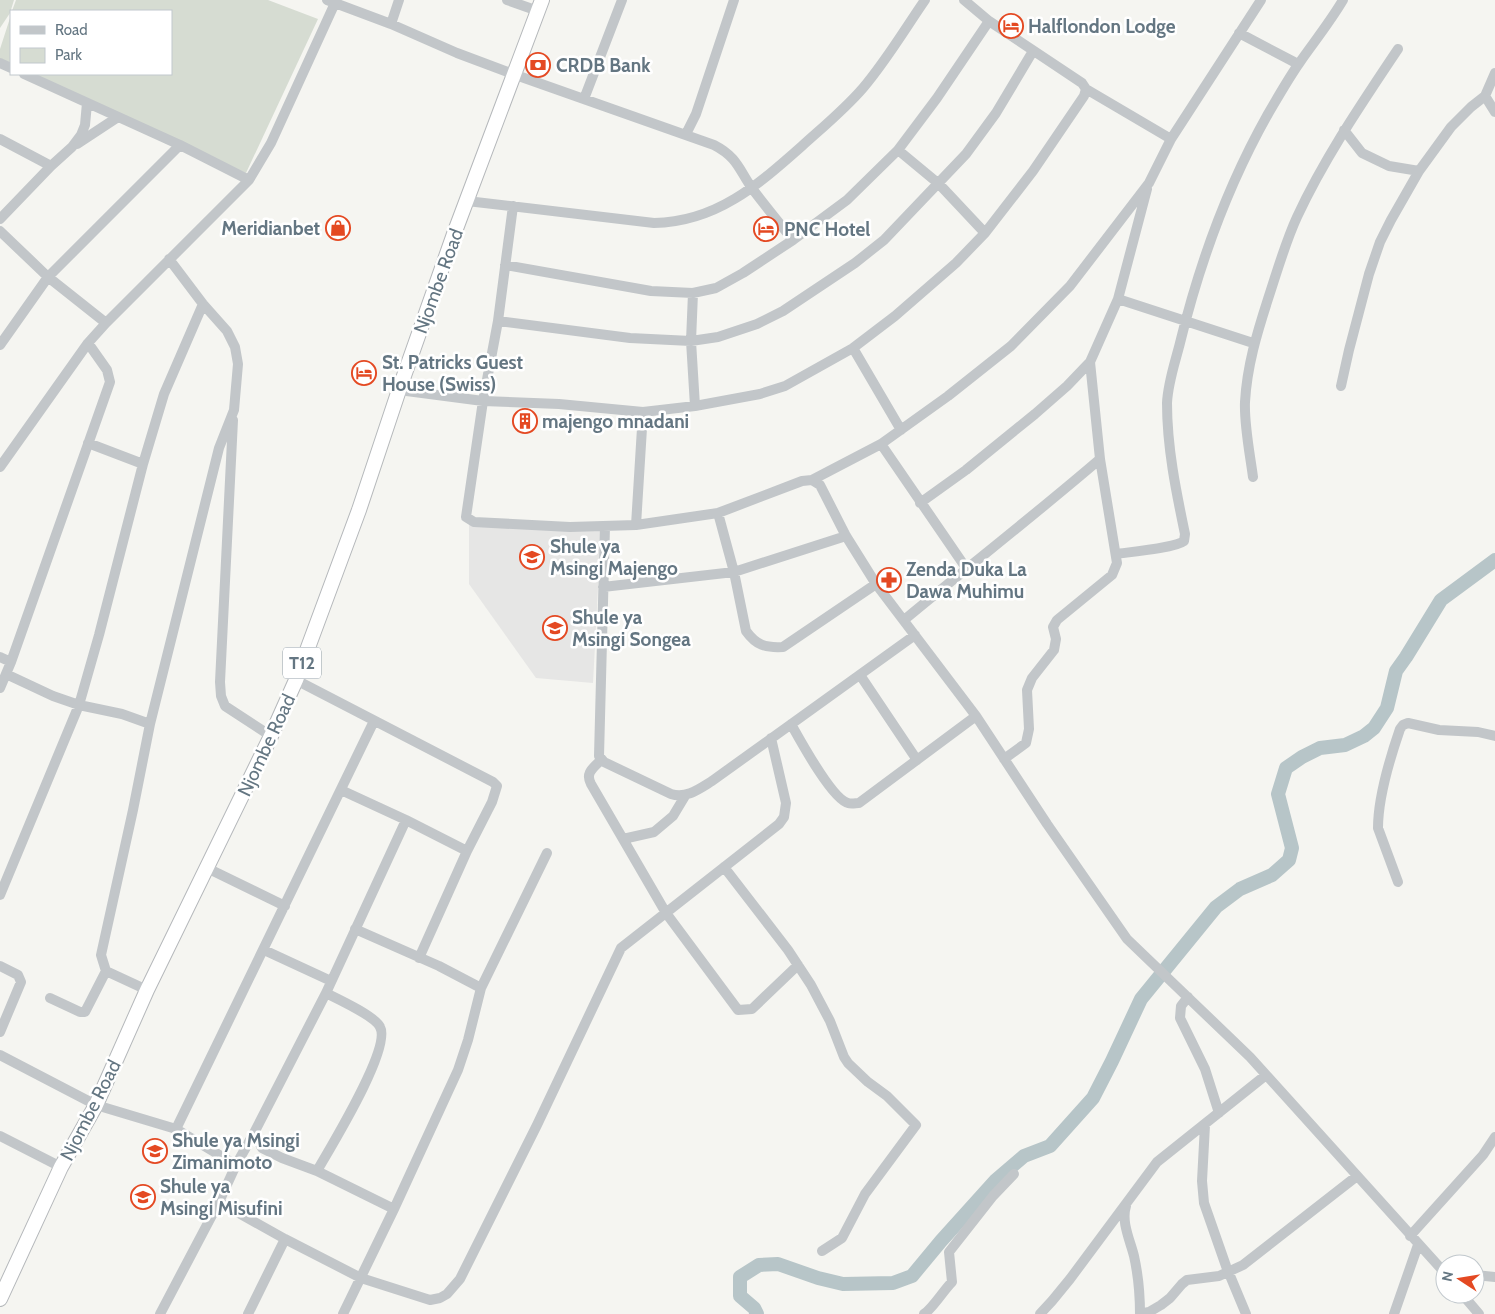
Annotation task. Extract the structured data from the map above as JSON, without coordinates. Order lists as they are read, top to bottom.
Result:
{
  "streets": {
    "highway": ["Njombe Road", "T12"]
  },
  "places": {
    "hotel": ["Halflondon Lodge", "PNC Hotel", "St. Patricks Guest House (Swiss)"],
    "bank": ["CRDB Bank"],
    "shop": ["Meridianbet"],
    "building": ["majengo mnadani"],
    "school or university": [
      "Shule ya Msingi Majengo",
      "Shule ya Msingi Songea",
      "Shule ya Msingi Zimanimoto",
      "Shule ya Msingi Misufini"
    ],
    "pharmacy": ["Zenda Duka La Dawa Muhimu"]
  },
  "legend": ["Road", "Park"],
  "north": "left"
}
